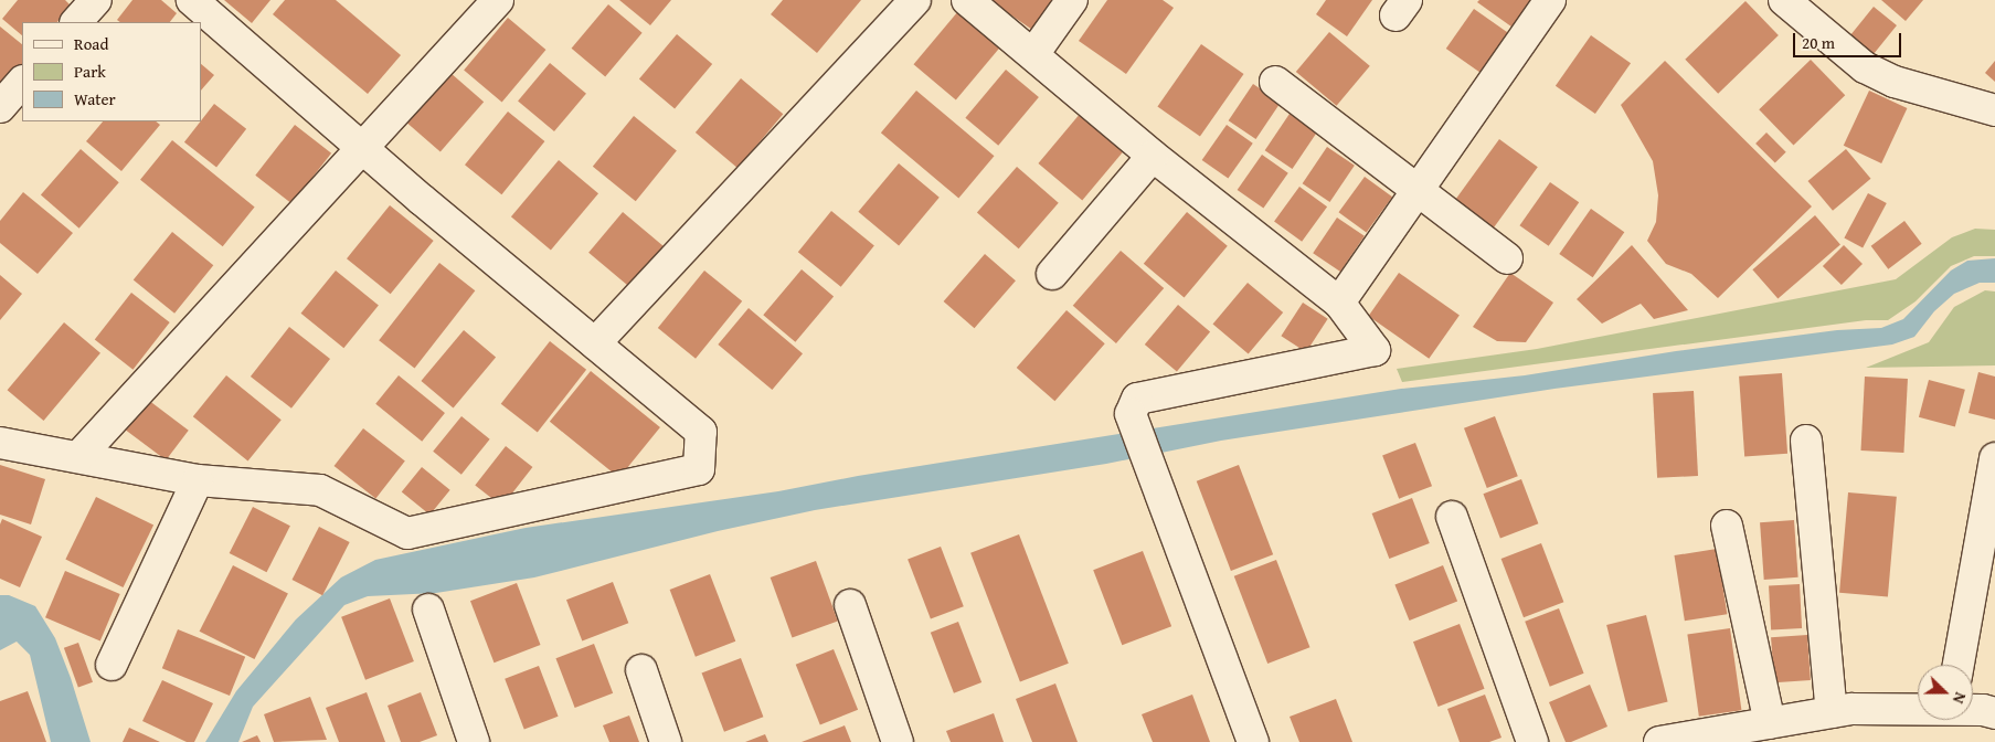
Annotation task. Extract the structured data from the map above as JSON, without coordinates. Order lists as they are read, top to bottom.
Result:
{
  "legend": ["Road", "Park", "Water"],
  "scale_bar": "20 m",
  "north": "right"
}
